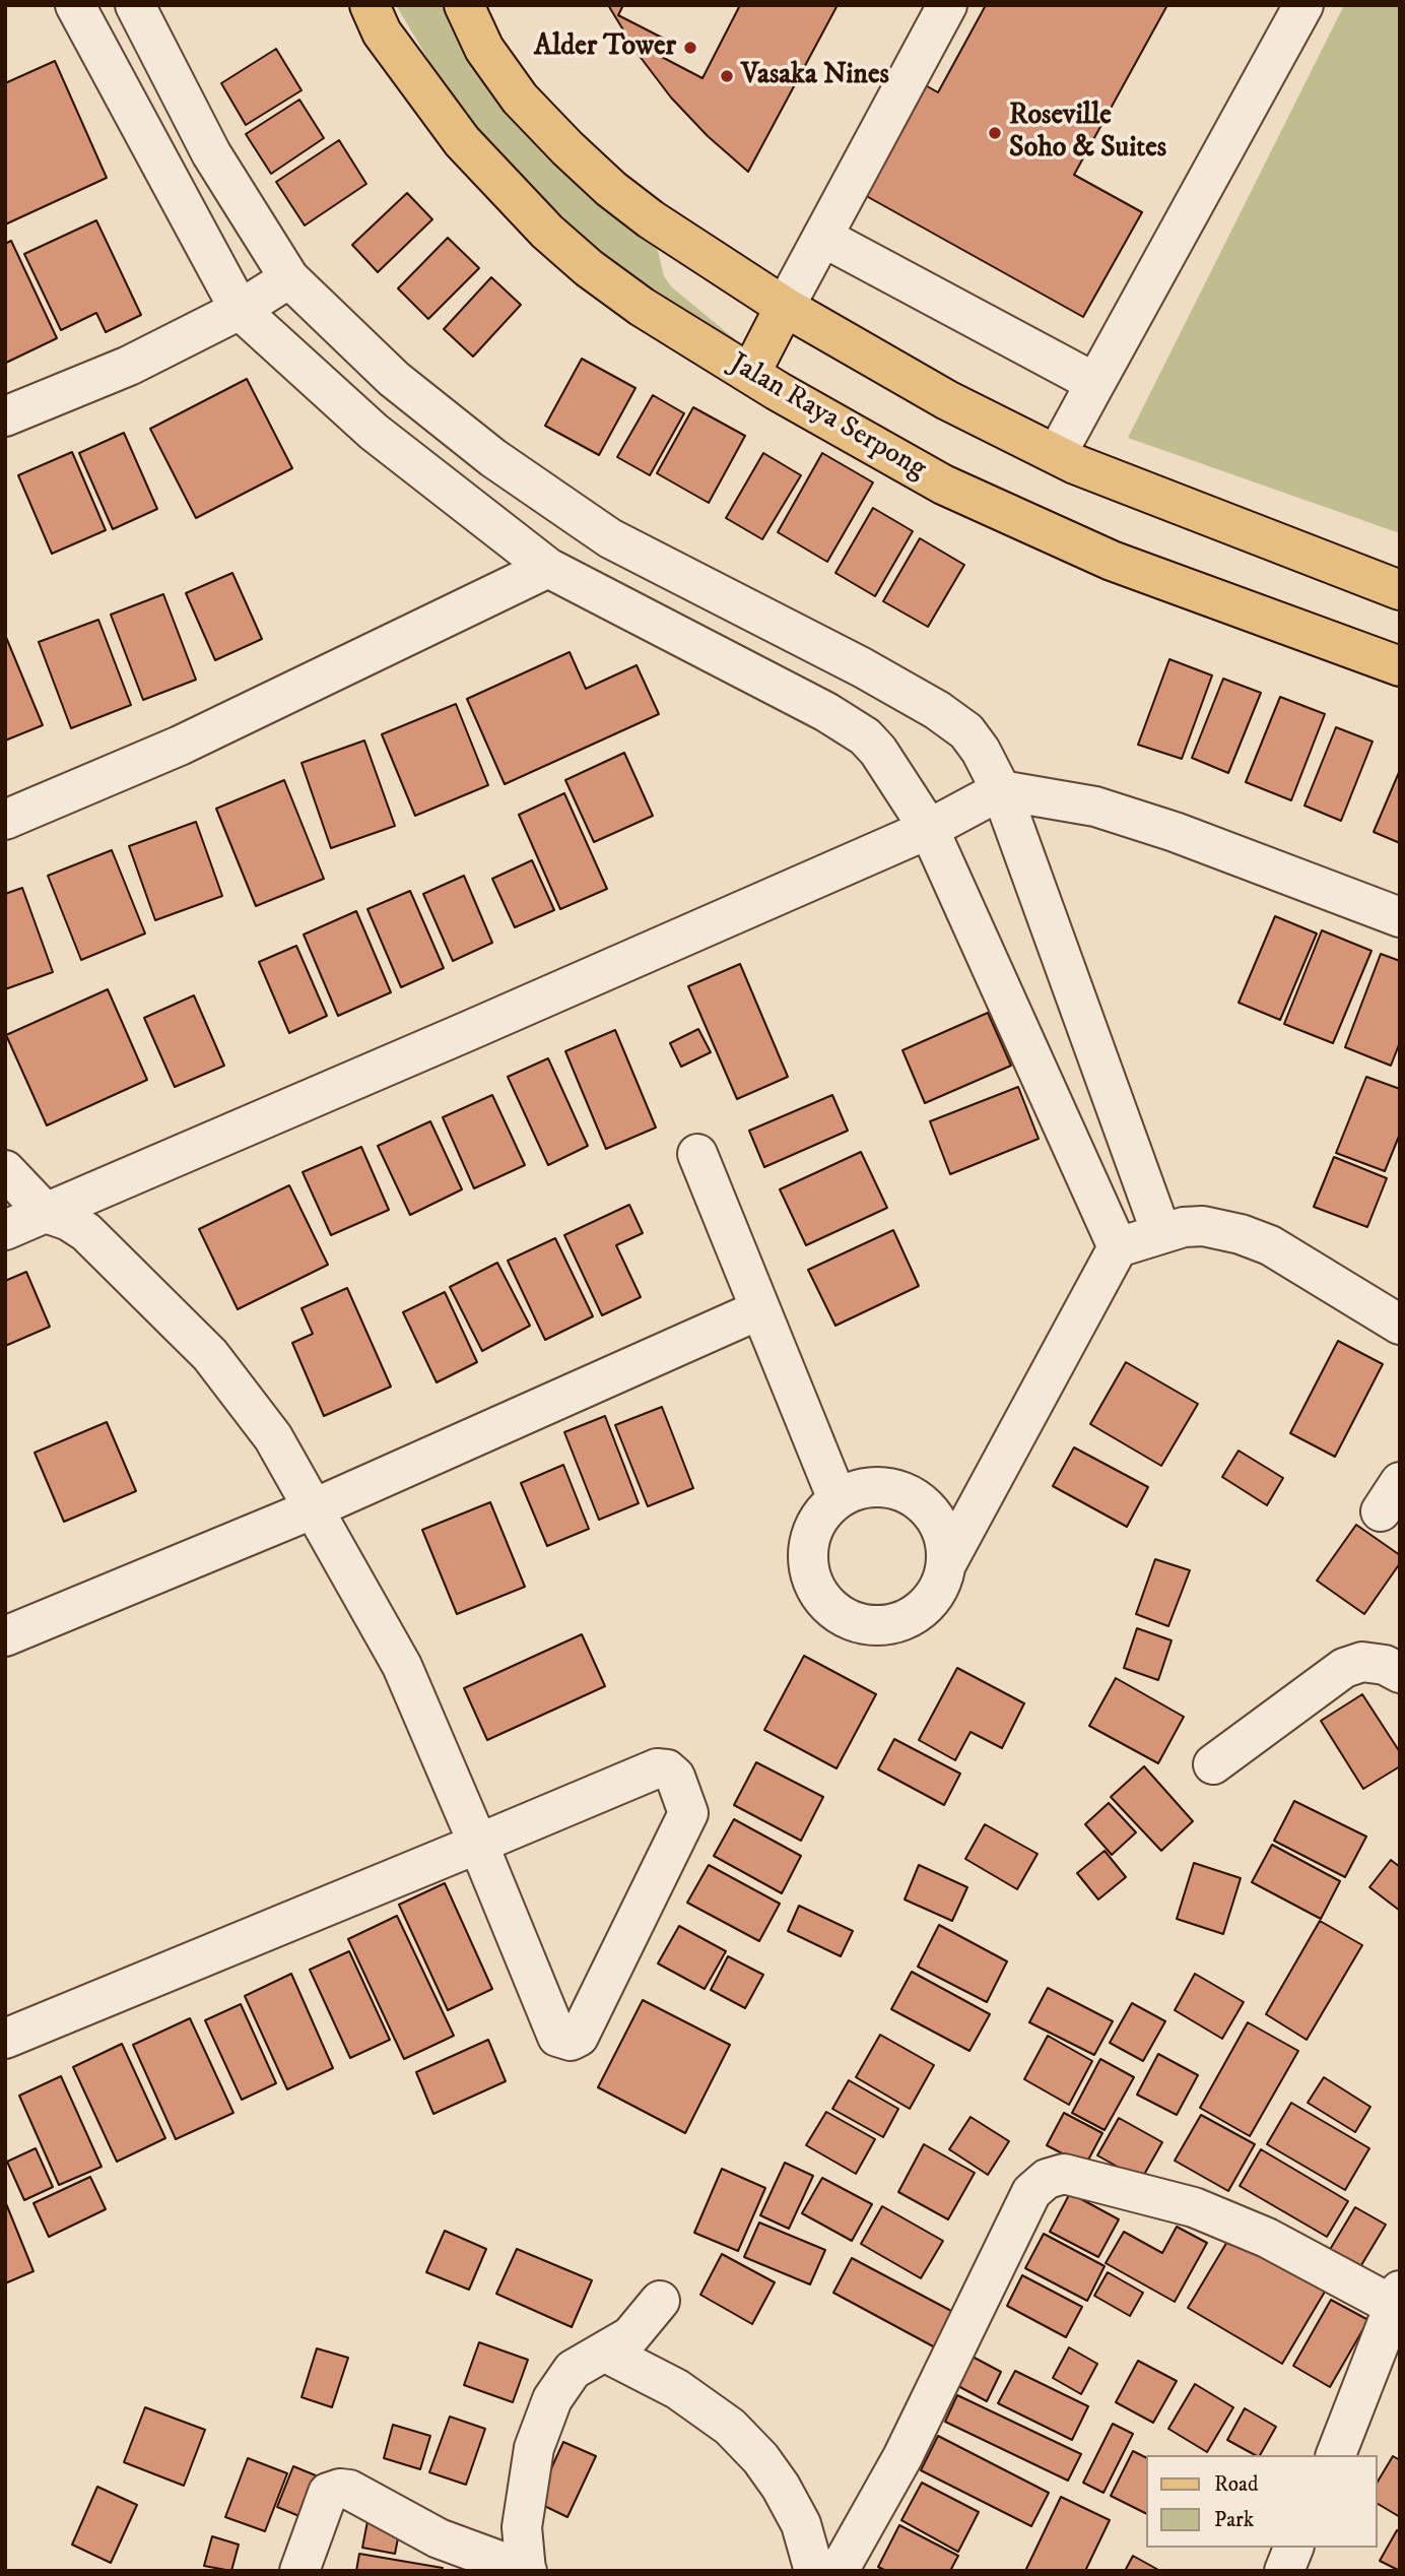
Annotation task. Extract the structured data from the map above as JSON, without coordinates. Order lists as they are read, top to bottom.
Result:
{
  "streets": {
    "main road": ["Jalan Raya Serpong"]
  },
  "places": ["Alder Tower", "Vasaka Nines", "Roseville Soho & Suites"],
  "legend": ["Road", "Park"]
}
